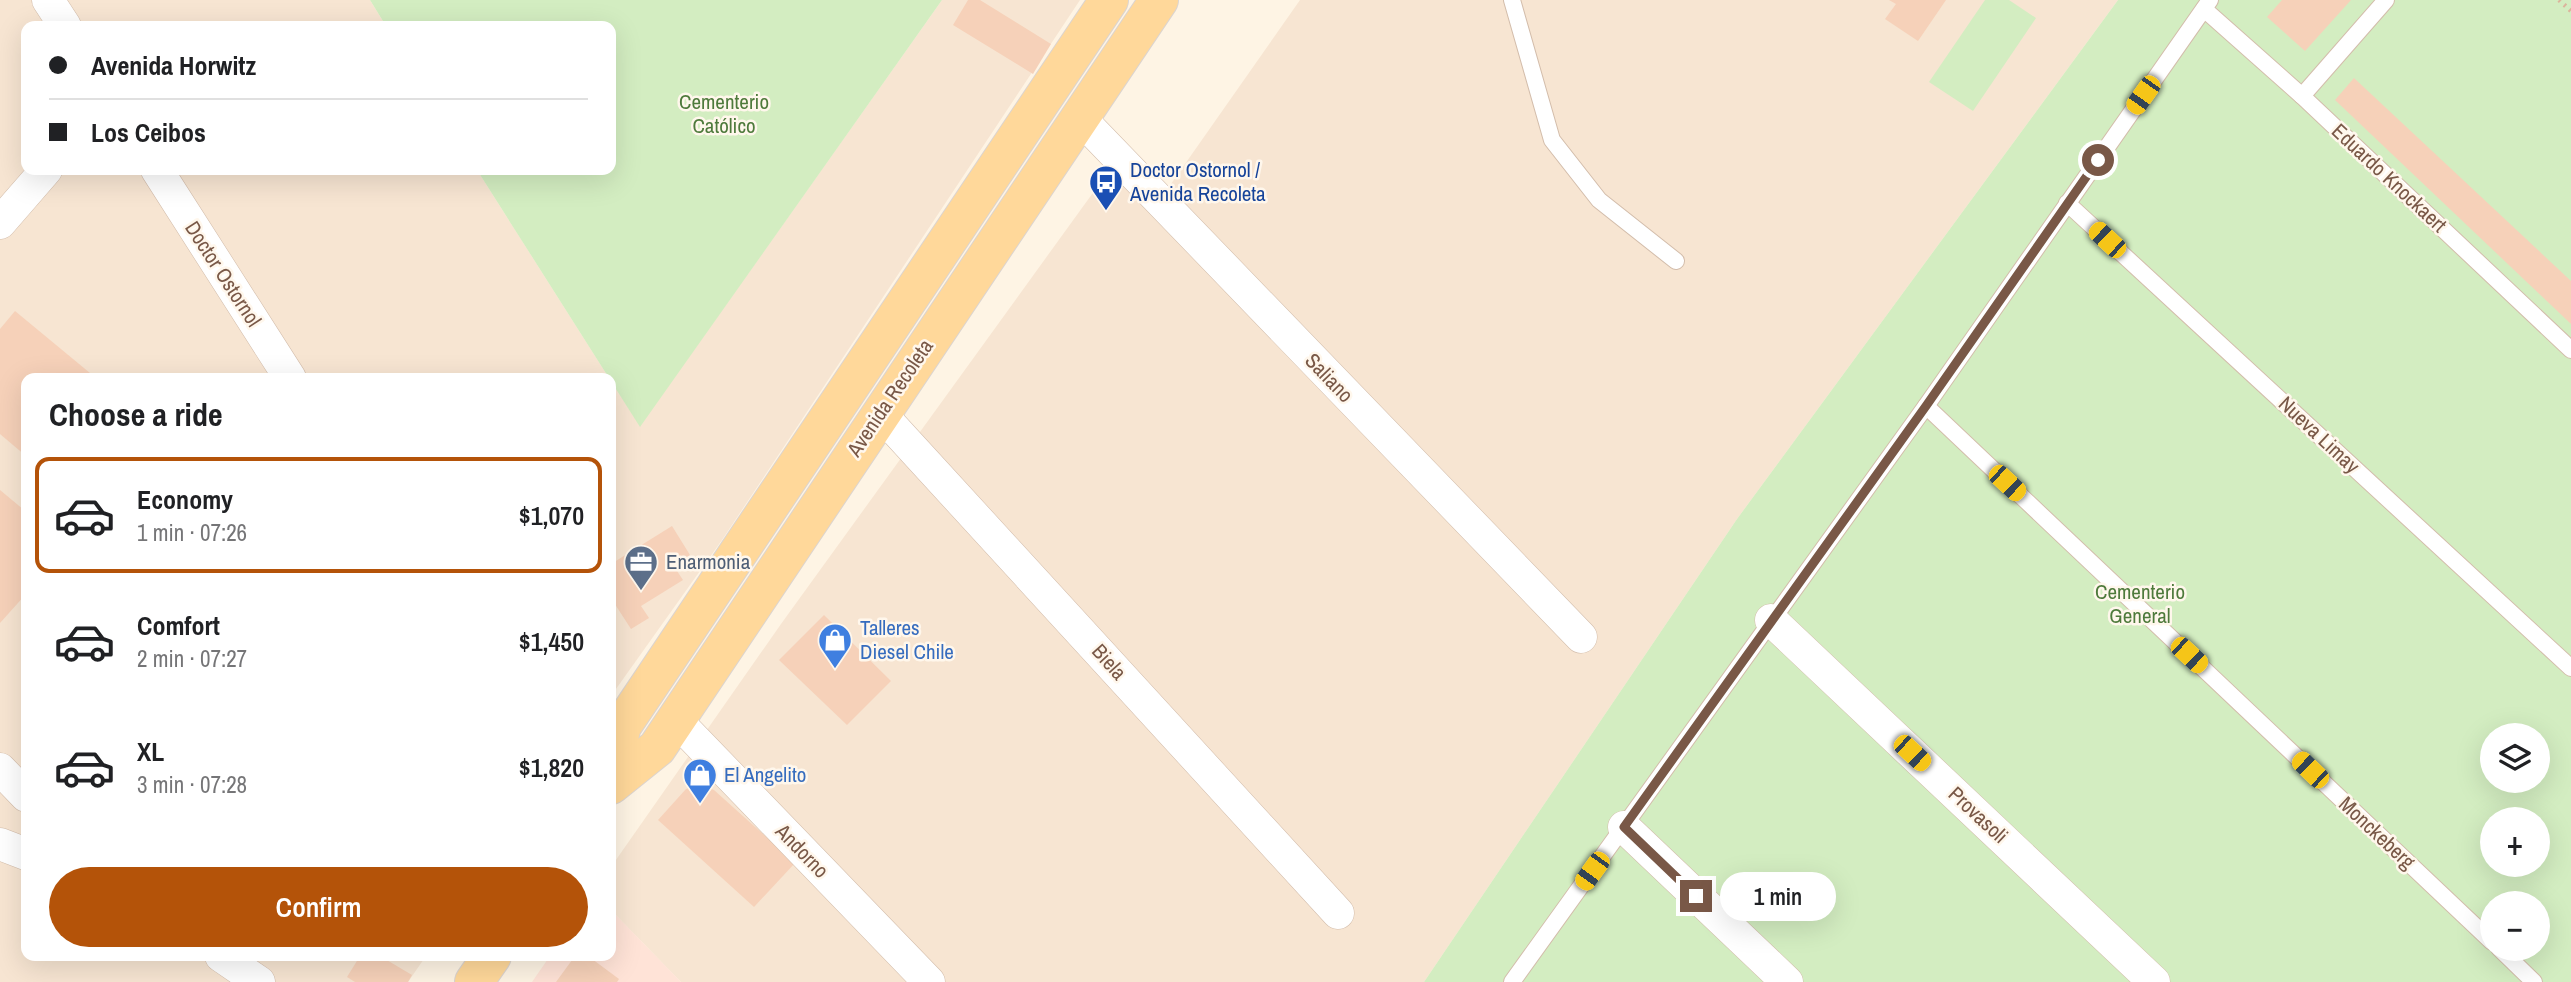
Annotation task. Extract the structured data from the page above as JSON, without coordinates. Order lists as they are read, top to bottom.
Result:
{
  "streets": {
    "main road": ["Avenida Recoleta"],
    "street": [
      "Doctor Ostornol",
      "Saliano",
      "Biela",
      "Provasoli",
      "Andorno"
    ],
    "lane": ["Eduardo Knockaert", "Nueva Limay", "Monckeberg"]
  },
  "crossings": [
    ["Saliano", "Avenida Recoleta"],
    ["Avenida Recoleta", "Biela"],
    ["Avenida Recoleta", "Andorno"]
  ],
  "parks": ["Cementerio Católico", "Cementerio General"],
  "places": {
    "bus stop": ["Doctor Ostornol / Avenida Recoleta"],
    "office": ["Enarmonia"],
    "shop": ["Talleres Diesel Chile", "El Angelito"]
  },
  "page": {
    "banner": ["Avenida Horwitz", "Los Ceibos"],
    "heading": "Choose a ride",
    "list": [
      {
        "name": "Economy",
        "note": "1 min · 07:26",
        "value": "$1,070"
      },
      {
        "name": "Comfort",
        "note": "2 min · 07:27",
        "value": "$1,450"
      },
      {
        "name": "XL",
        "note": "3 min · 07:28",
        "value": "$1,820"
      }
    ],
    "map_buttons": ["+", "−"],
    "buttons": "Confirm",
    "bubble": "1 min"
  }
}
